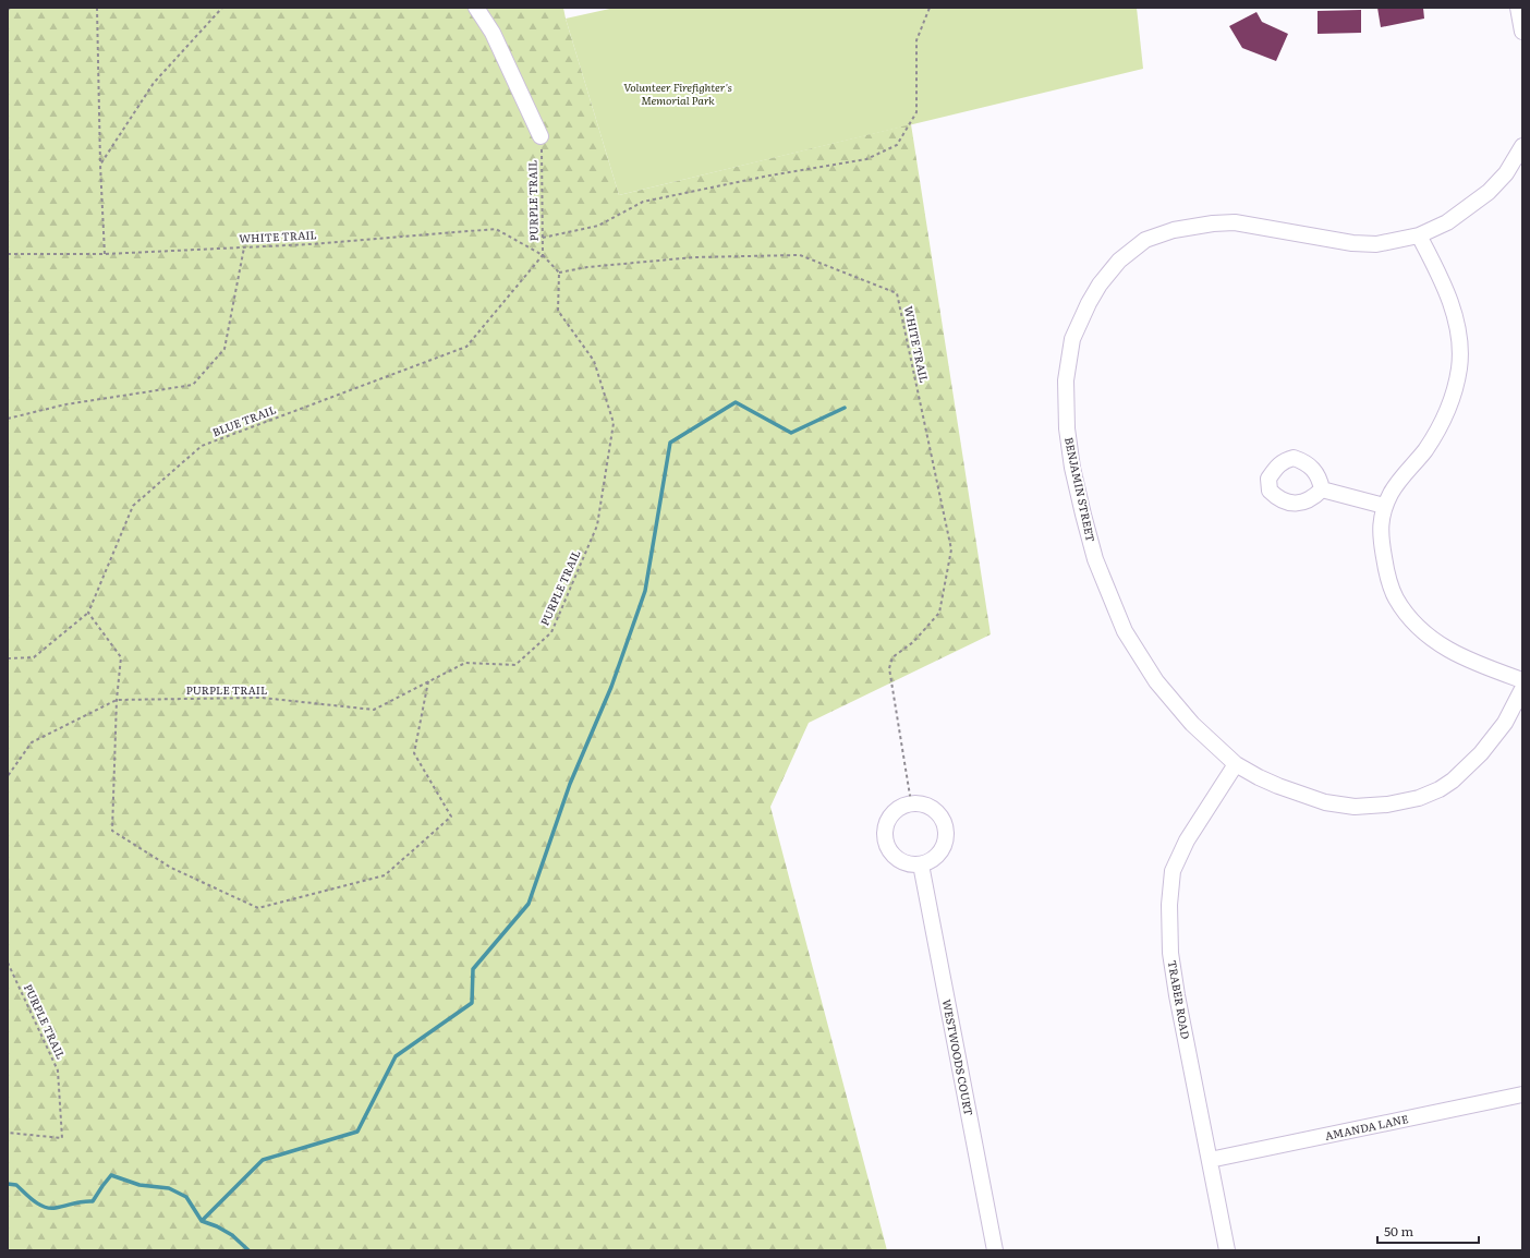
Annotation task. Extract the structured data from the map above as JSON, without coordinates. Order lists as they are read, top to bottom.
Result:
{
  "streets": {
    "street": [
      "BENJAMIN STREET",
      "TRABER ROAD",
      "WESTWOODS COURT",
      "AMANDA LANE"
    ],
    "path": ["PURPLE TRAIL", "WHITE TRAIL", "BLUE TRAIL"]
  },
  "crossings": [
    ["PURPLE TRAIL", "WHITE TRAIL"],
    ["PURPLE TRAIL", "BLUE TRAIL"],
    ["WHITE TRAIL", "BLUE TRAIL"],
    ["WHITE TRAIL", "WESTWOODS COURT"],
    ["BENJAMIN STREET", "TRABER ROAD"],
    ["TRABER ROAD", "AMANDA LANE"]
  ],
  "parks": ["Volunteer Firefighter's Memorial Park"],
  "scale_bar": "50 m"
}
